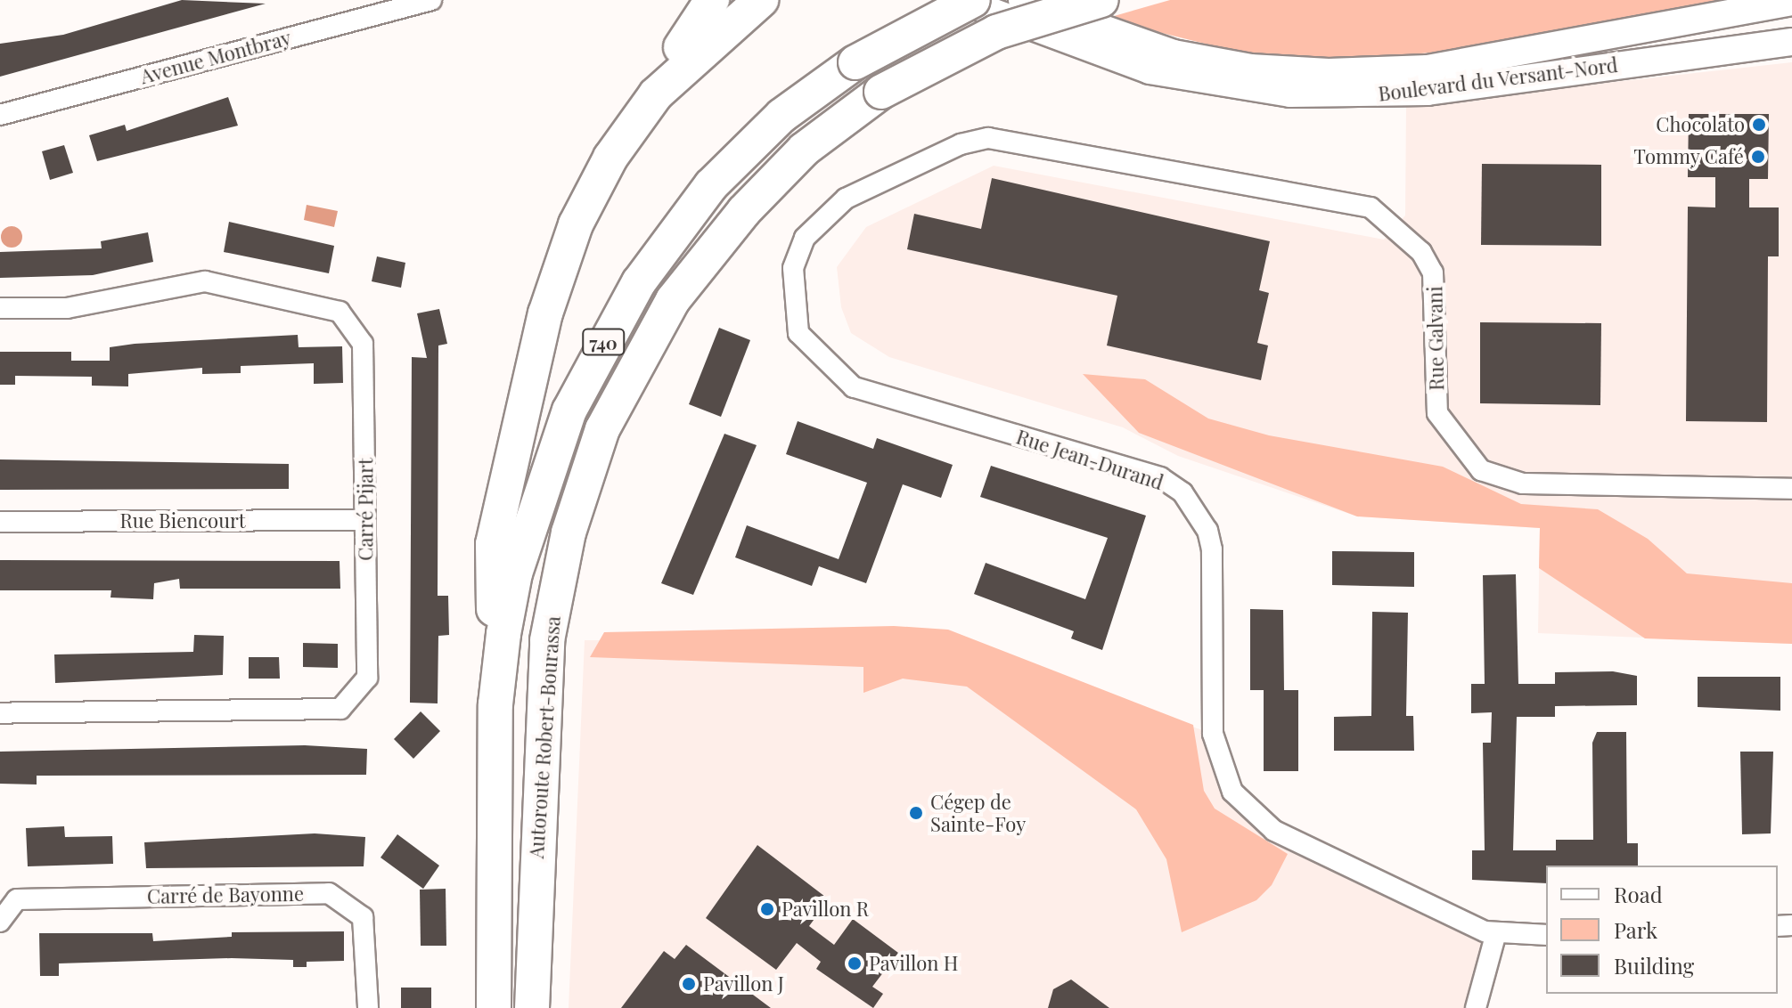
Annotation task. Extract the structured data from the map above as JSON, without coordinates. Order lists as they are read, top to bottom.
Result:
{
  "streets": {
    "highway": ["740", "Autoroute Robert-Bourassa"],
    "main road": ["Boulevard du Versant-Nord"],
    "street": [
      "Avenue Montbray",
      "Rue Galvani",
      "Rue Jean-Durand",
      "Carré Pijart",
      "Rue Biencourt",
      "Carré de Bayonne"
    ]
  },
  "crossings": [
    ["Rue Galvani", "Rue Jean-Durand"],
    ["Carré Pijart", "Rue Biencourt"]
  ],
  "places": [
    "Chocolato",
    "Tommy Café",
    "Cégep de Sainte-Foy",
    "Pavillon R",
    "Pavillon H",
    "Pavillon J"
  ],
  "legend": ["Road", "Park", "Building"]
}
